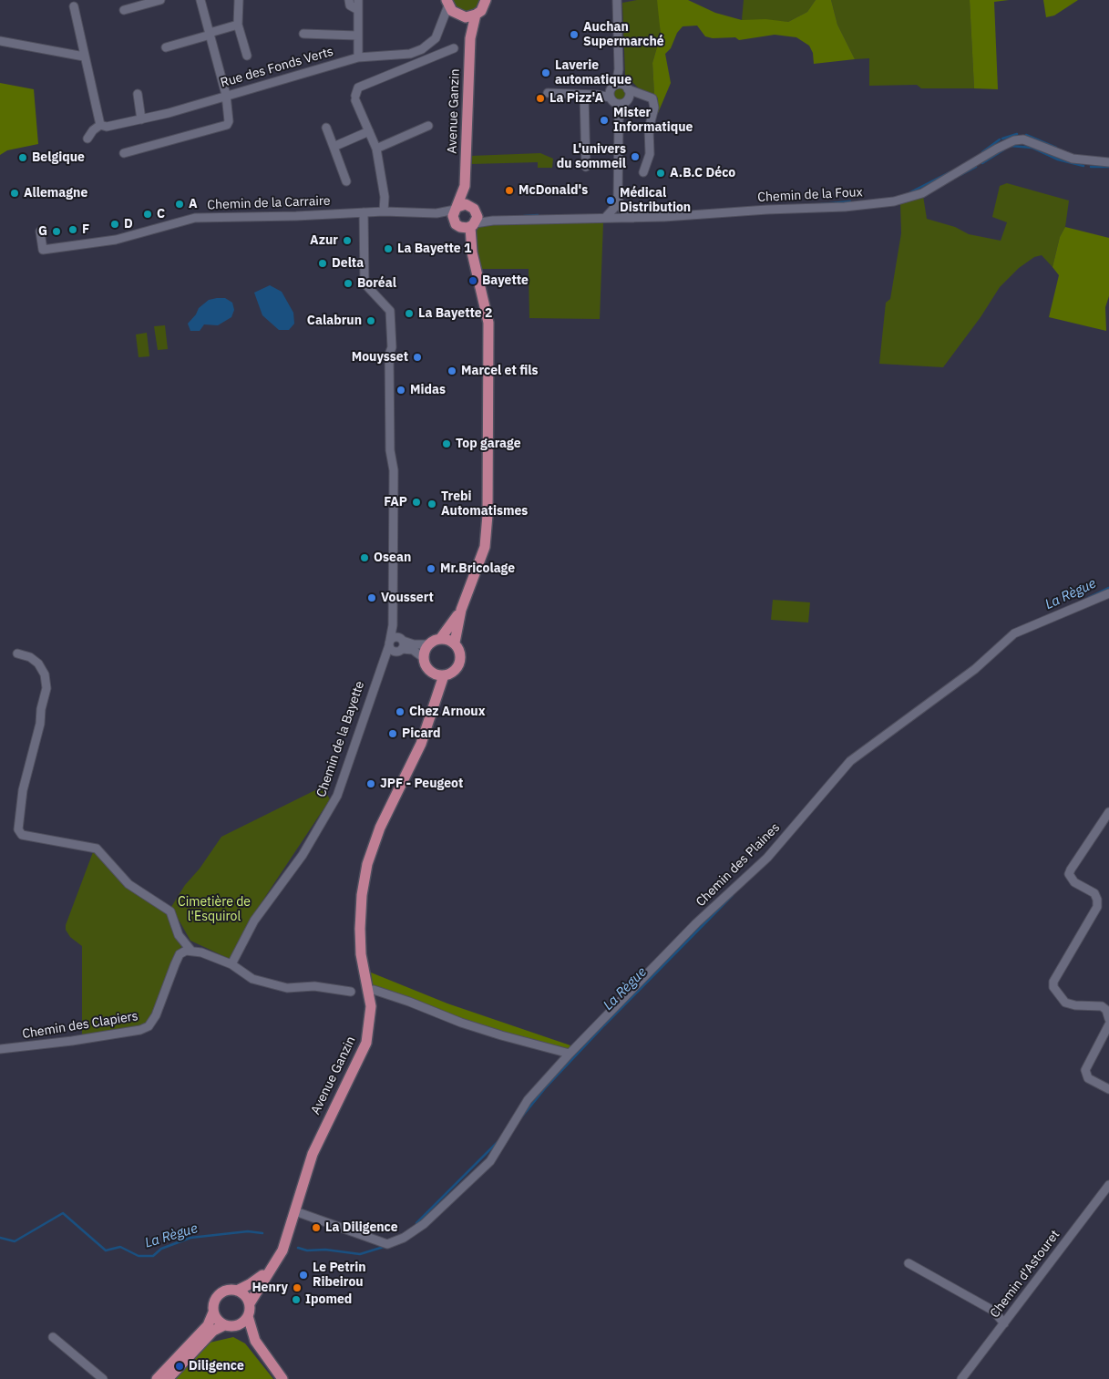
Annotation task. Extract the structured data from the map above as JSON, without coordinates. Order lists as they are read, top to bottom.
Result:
{
  "streets": {
    "main road": ["Avenue Ganzin"],
    "street": [
      "Rue des Fonds Verts",
      "Chemin de la Foux",
      "Chemin de la Carraire",
      "Chemin de la Bayette",
      "Chemin des Plaines",
      "Chemin des Clapiers",
      "Chemin d'Astouret"
    ]
  },
  "crossings": [
    ["Avenue Ganzin", "Chemin de la Foux"],
    ["Avenue Ganzin", "Chemin de la Carraire"],
    ["Avenue Ganzin", "Chemin des Plaines"],
    ["Chemin de la Foux", "Chemin de la Carraire"]
  ],
  "water": ["La Règue"],
  "parks": ["Cimetière de l'Esquirol"],
  "places": [
    "Auchan Supermarché",
    "Laverie automatique",
    "La Pizz'A",
    "Mister Informatique",
    "L'univers du sommeil",
    "Belgique",
    "A.B.C Déco",
    "McDonald's",
    "Allemagne",
    "Médical Distribution",
    "A",
    "C",
    "D",
    "F",
    "G",
    "Azur",
    "La Bayette 1",
    "Delta",
    "Bayette",
    "Boréal",
    "La Bayette 2",
    "Calabrun",
    "Mouysset",
    "Marcel et fils",
    "Midas",
    "Top garage",
    "FAP",
    "Trebi Automatismes",
    "Osean",
    "Mr.Bricolage",
    "Voussert",
    "Chez Arnoux",
    "Picard",
    "JPF - Peugeot",
    "La Diligence",
    "Le Petrin Ribeirou",
    "Henry",
    "Ipomed",
    "Diligence"
  ]
}
